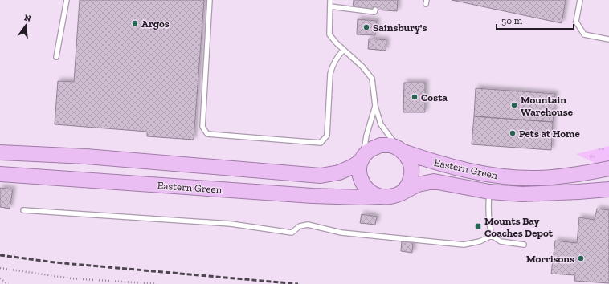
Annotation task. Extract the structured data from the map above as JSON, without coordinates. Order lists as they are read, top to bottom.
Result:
{
  "streets": {
    "highway": ["Eastern Green"]
  },
  "places": {
    "other": [
      "Argos",
      "Sainsbury's",
      "Costa",
      "Mountain Warehouse",
      "Pets at Home",
      "Morrisons"
    ],
    "transit": ["Mounts Bay Coaches Depot"]
  },
  "scale_bar": "50 m",
  "north": "top"
}
